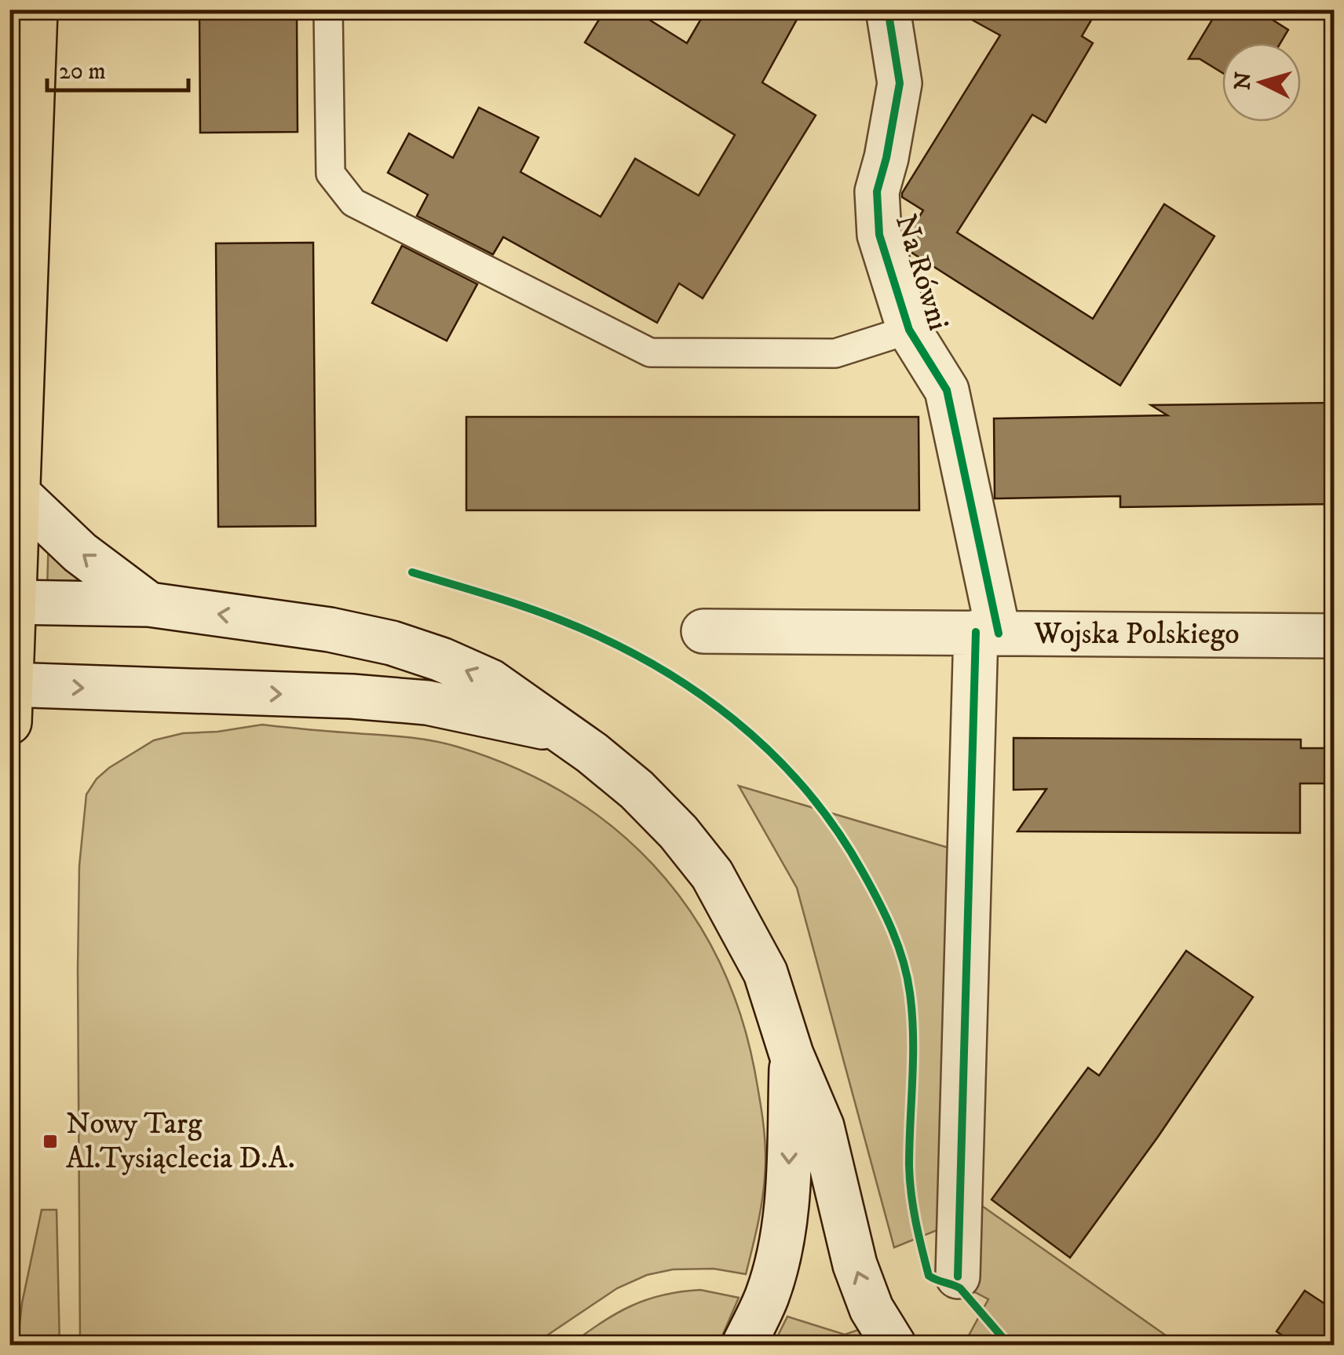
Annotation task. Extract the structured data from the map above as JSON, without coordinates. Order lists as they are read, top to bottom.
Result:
{
  "streets": {
    "main road": ["Na Równi", "Wojska Polskiego"]
  },
  "crossings": [
    ["Na Równi", "Wojska Polskiego"]
  ],
  "places": {
    "transit": ["Nowy Targ Al.Tysiąclecia D.A."]
  },
  "scale_bar": "20 m",
  "north": "left"
}
